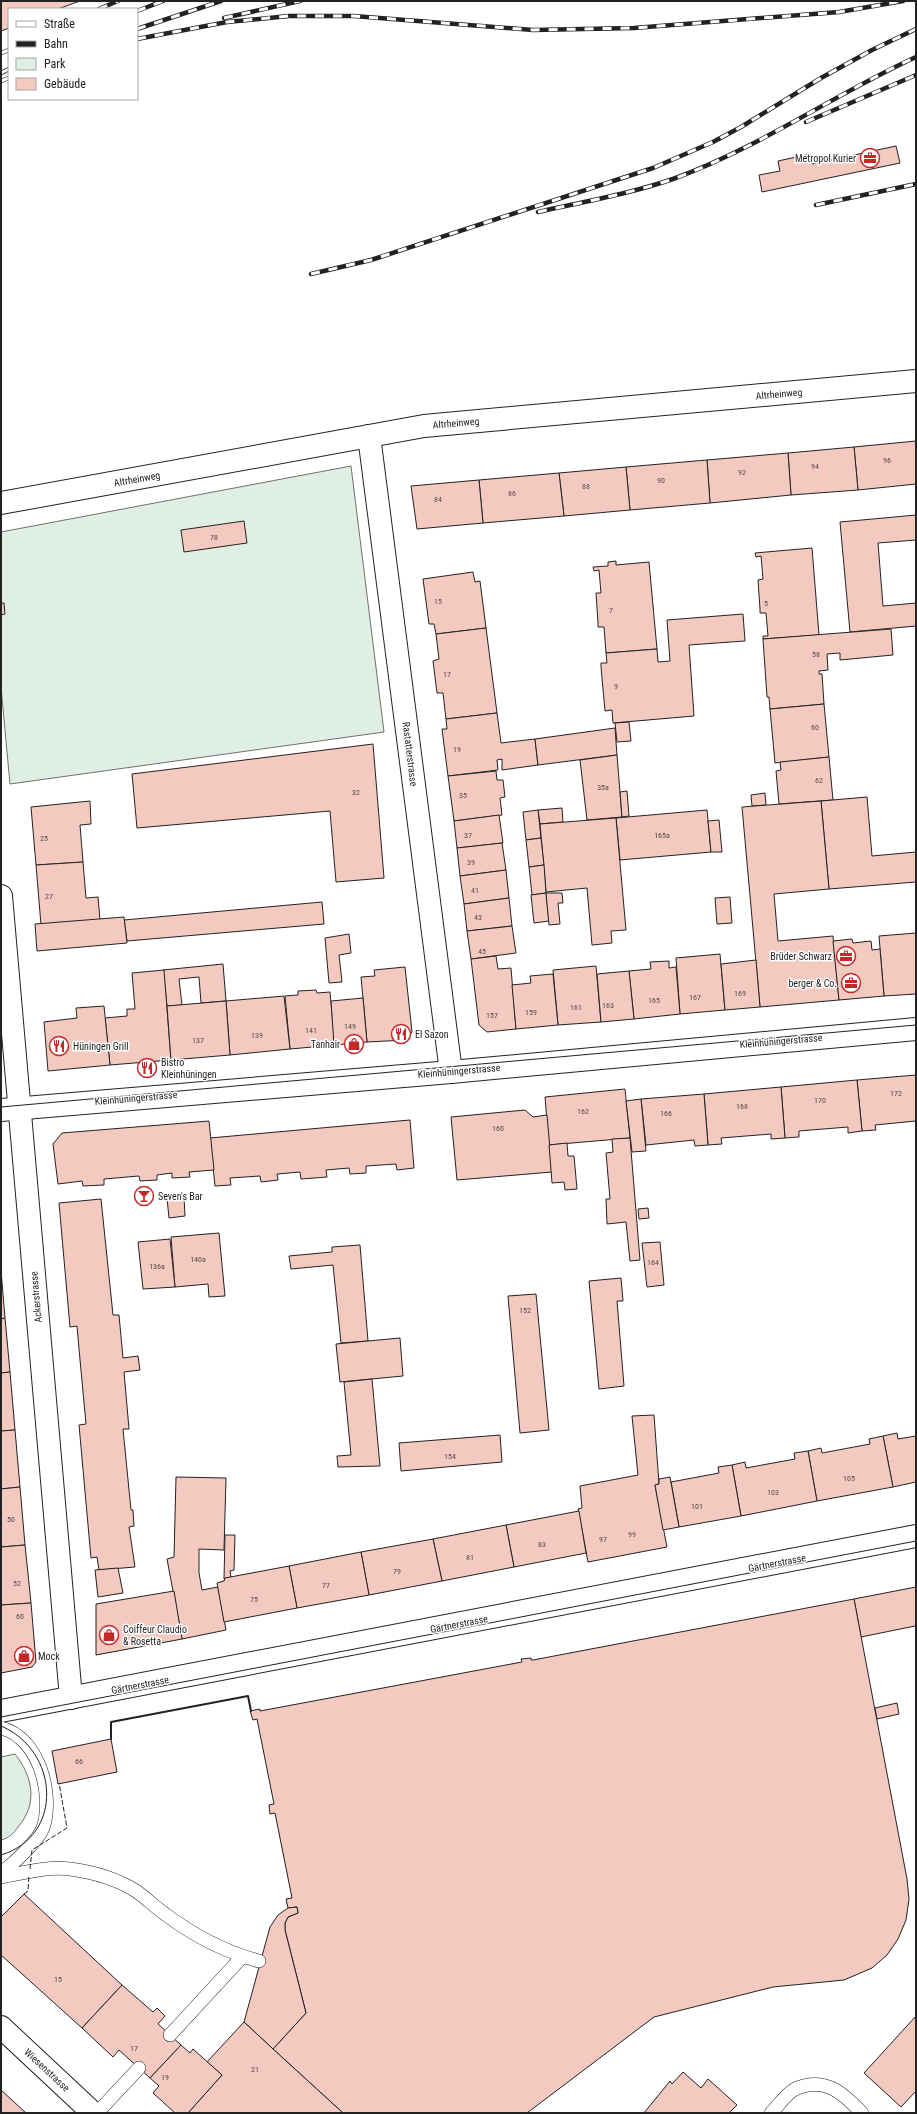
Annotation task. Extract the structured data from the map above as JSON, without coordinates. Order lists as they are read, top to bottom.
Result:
{
  "streets": {
    "street": [
      "Altrheinweg",
      "Rastatterstrasse",
      "Kleinhüningerstrasse",
      "Ackerstrasse",
      "Gärtnerstrasse",
      "Wiesenstrasse"
    ]
  },
  "crossings": [
    ["Altrheinweg", "Rastatterstrasse"],
    ["Rastatterstrasse", "Kleinhüningerstrasse"],
    ["Kleinhüningerstrasse", "Ackerstrasse"],
    ["Ackerstrasse", "Gärtnerstrasse"]
  ],
  "places": {
    "office": ["Metropol Kurier", "Brüder Schwarz", "berger & Co."],
    "restaurant": ["El Sazon", "Hüningen Grill", "Bistro Kleinhüningen"],
    "shop": ["Tanhair", "Coiffeur Claudio & Rosetta", "Mock"],
    "bar": ["Seven's Bar"]
  },
  "house_numbers": [
    "96",
    "94",
    "92",
    "90",
    "88",
    "86",
    "84",
    "78",
    "15",
    "5",
    "7",
    "58",
    "17",
    "9",
    "60",
    "19",
    "62",
    "35a",
    "32",
    "35",
    "37",
    "165a",
    "25",
    "39",
    "41",
    "27",
    "43",
    "45",
    "169",
    "167",
    "165",
    "163",
    "161",
    "159",
    "157",
    "149",
    "141",
    "139",
    "137",
    "172",
    "170",
    "168",
    "162",
    "166",
    "160",
    "140a",
    "164",
    "136a",
    "152",
    "154",
    "105",
    "103",
    "101",
    "50",
    "99",
    "97",
    "83",
    "81",
    "79",
    "52",
    "77",
    "75",
    "60",
    "66",
    "15",
    "17",
    "21",
    "19"
  ],
  "legend": [
    "Straße",
    "Bahn",
    "Park",
    "Gebäude"
  ]
}
